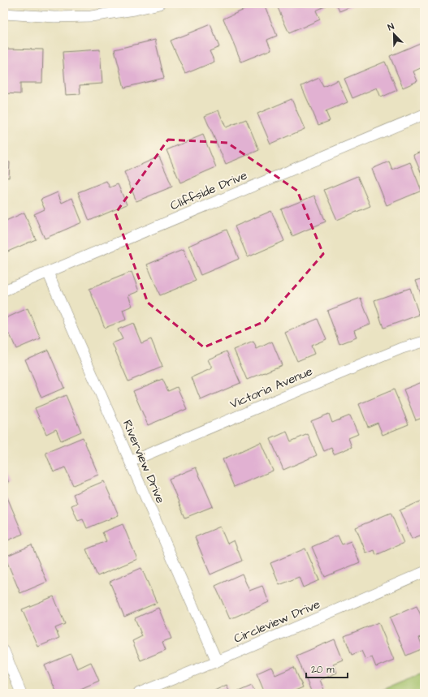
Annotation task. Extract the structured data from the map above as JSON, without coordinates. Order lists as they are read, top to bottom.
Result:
{
  "streets": {
    "street": [
      "Cliffside Drive",
      "Victoria Avenue",
      "Riverview Drive",
      "Circleview Drive"
    ]
  },
  "crossings": [
    ["Cliffside Drive", "Riverview Drive"],
    ["Victoria Avenue", "Riverview Drive"],
    ["Riverview Drive", "Circleview Drive"]
  ],
  "scale_bar": "20 m",
  "north": "top left"
}
